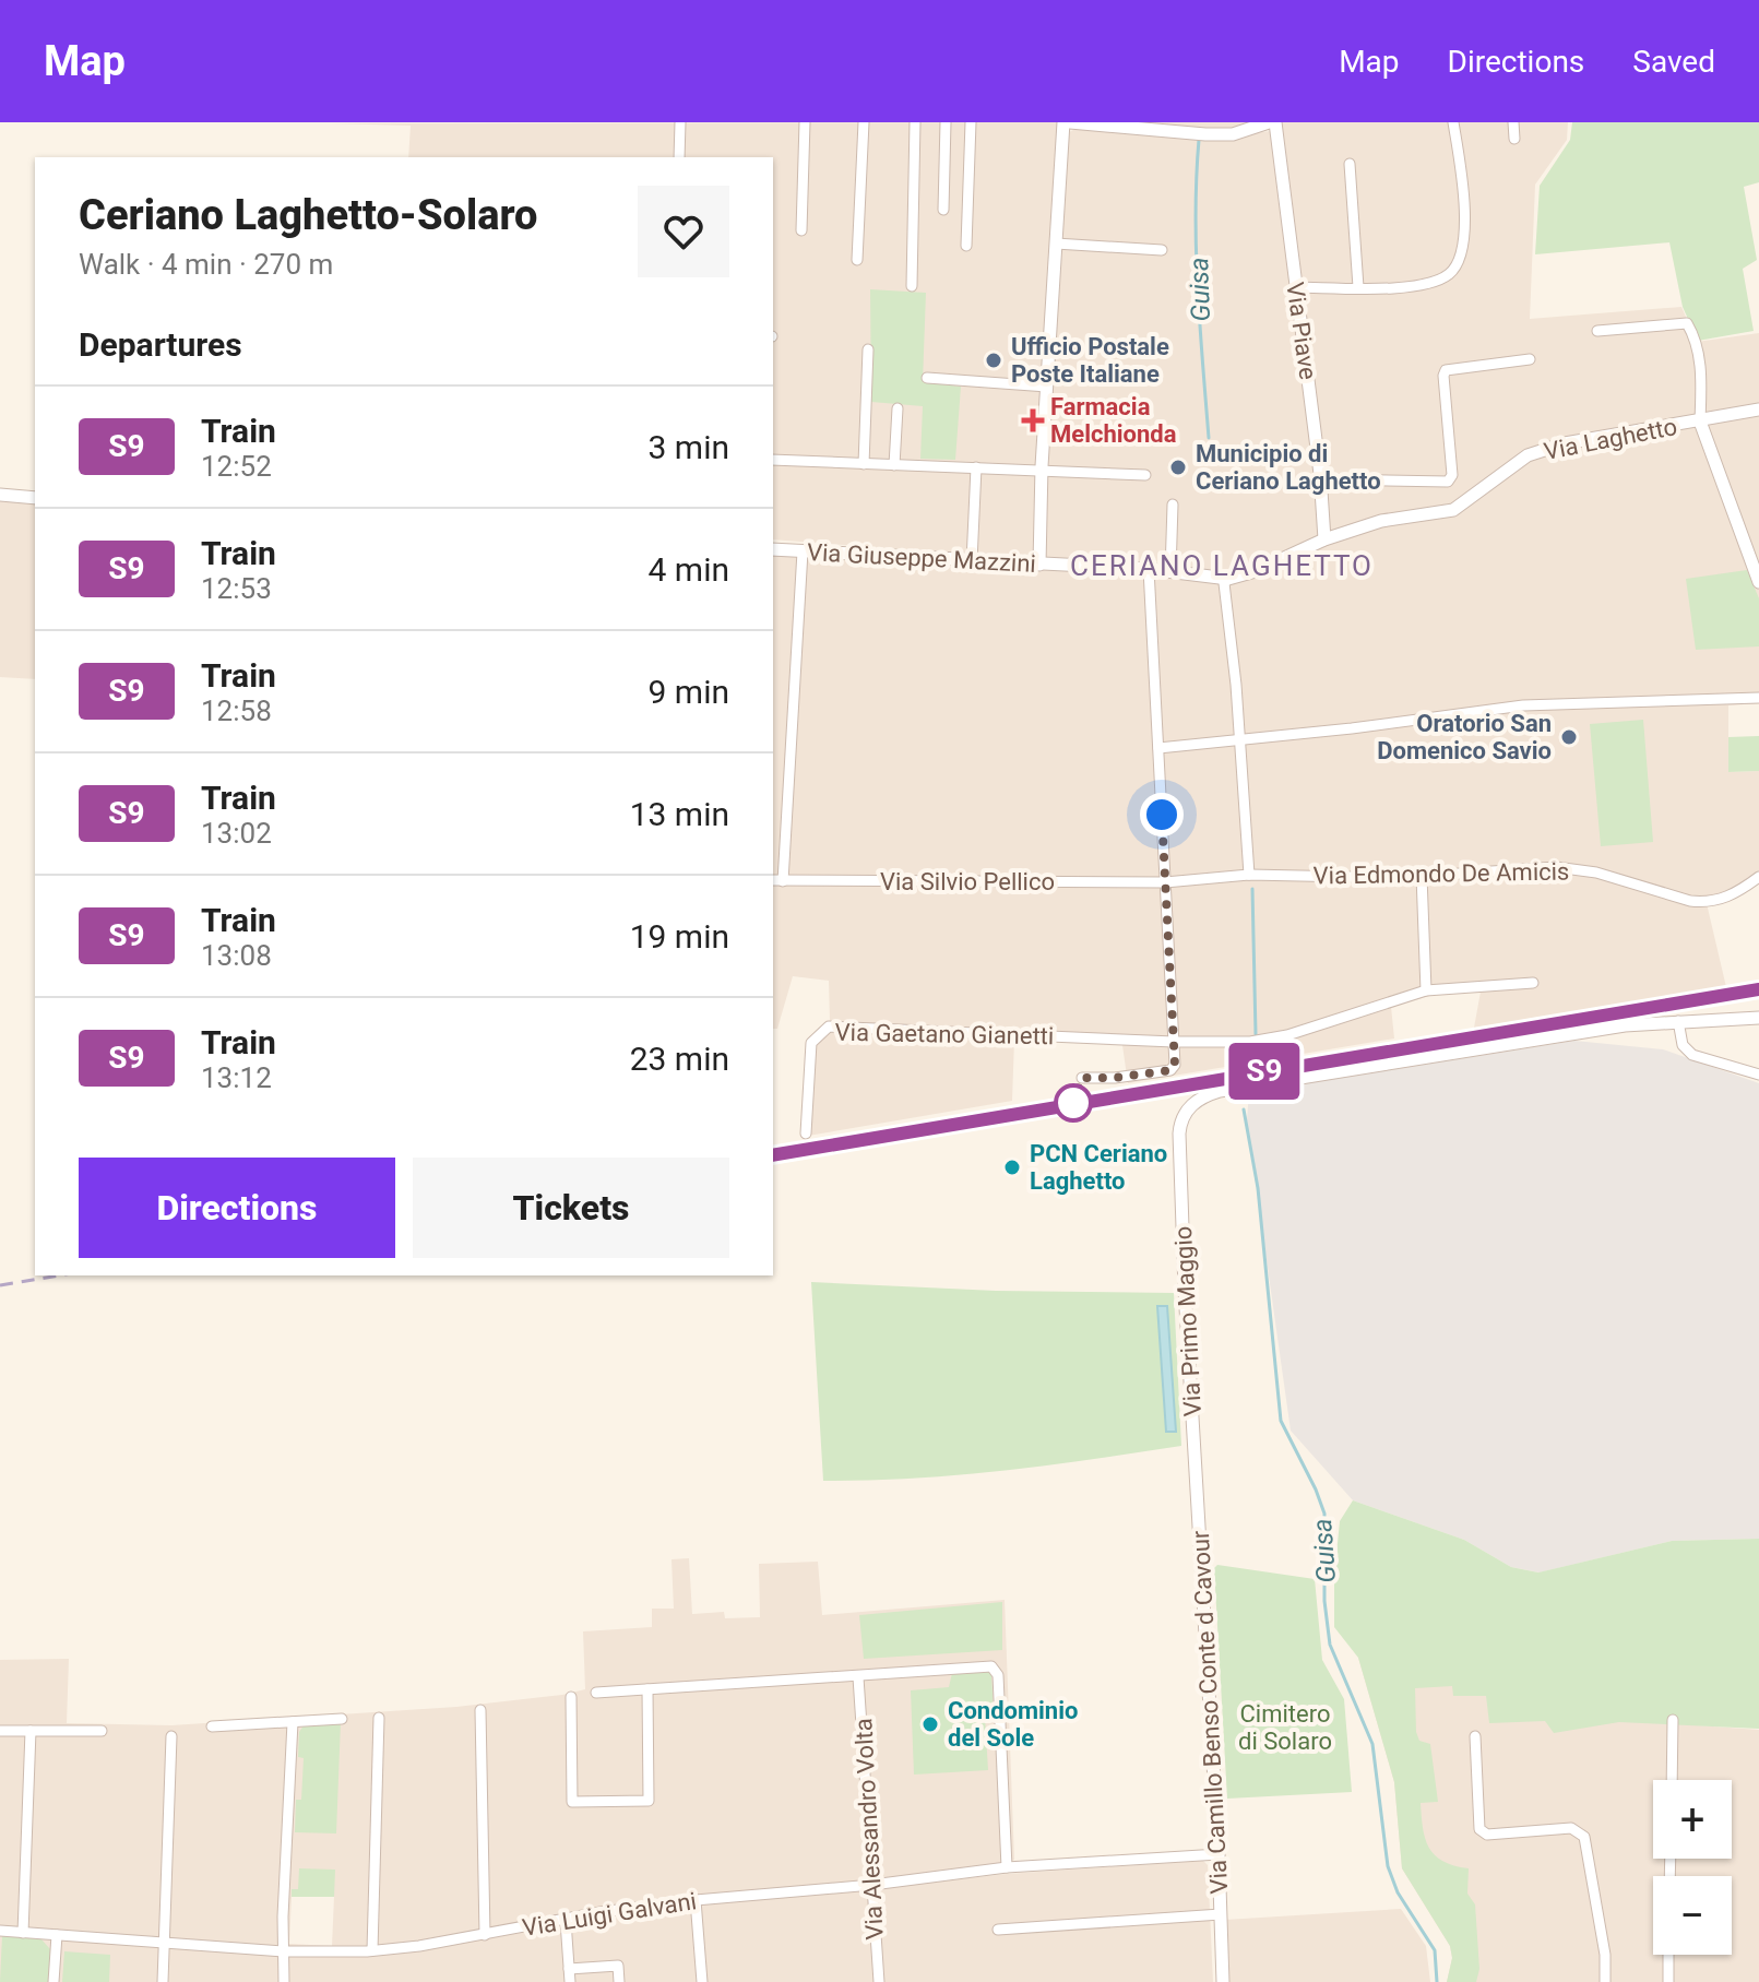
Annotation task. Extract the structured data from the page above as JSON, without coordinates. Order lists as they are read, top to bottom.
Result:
{
  "streets": {
    "street": [
      "Via Piave",
      "Via Laghetto",
      "Via Giuseppe Mazzini",
      "Via Edmondo De Amicis",
      "Via Silvio Pellico",
      "Via Gaetano Gianetti",
      "Via Primo Maggio",
      "Via Camillo Benso Conte d Cavour",
      "Via Alessandro Volta",
      "Via Luigi Galvani"
    ]
  },
  "crossings": [
    ["Via Piave", "Via Laghetto"],
    ["Via Laghetto", "Via Giuseppe Mazzini"],
    ["Via Edmondo De Amicis", "Via Silvio Pellico"],
    ["Via Primo Maggio", "Via Camillo Benso Conte d Cavour"],
    ["Via Camillo Benso Conte d Cavour", "Via Luigi Galvani"],
    ["Via Alessandro Volta", "Via Luigi Galvani"]
  ],
  "districts": ["CERIANO LAGHETTO"],
  "water": ["Guisa"],
  "parks": ["Cimitero di Solaro"],
  "places": {
    "other": [
      "Ufficio Postale Poste Italiane",
      "Municipio di Ceriano Laghetto",
      "Oratorio San Domenico Savio",
      "PCN Ceriano Laghetto",
      "Condominio del Sole"
    ],
    "health": ["Farmacia Melchionda"]
  },
  "page": {
    "header": "Map",
    "nav": ["Map", "Directions", "Saved"],
    "on_map": "S9",
    "heading": [
      ["Ceriano Laghetto-Solaro", "Walk · 4 min · 270 m"],
      "Departures"
    ],
    "list": [
      {
        "mark": "S9",
        "name": "Train",
        "note": "12:52",
        "value": "3 min"
      },
      {
        "mark": "S9",
        "name": "Train",
        "note": "12:53",
        "value": "4 min"
      },
      {
        "mark": "S9",
        "name": "Train",
        "note": "12:58",
        "value": "9 min"
      },
      {
        "mark": "S9",
        "name": "Train",
        "note": "13:02",
        "value": "13 min"
      },
      {
        "mark": "S9",
        "name": "Train",
        "note": "13:08",
        "value": "19 min"
      },
      {
        "mark": "S9",
        "name": "Train",
        "note": "13:12",
        "value": "23 min"
      }
    ],
    "buttons": ["Directions", "Tickets"],
    "map_buttons": ["+", "−"]
  }
}
